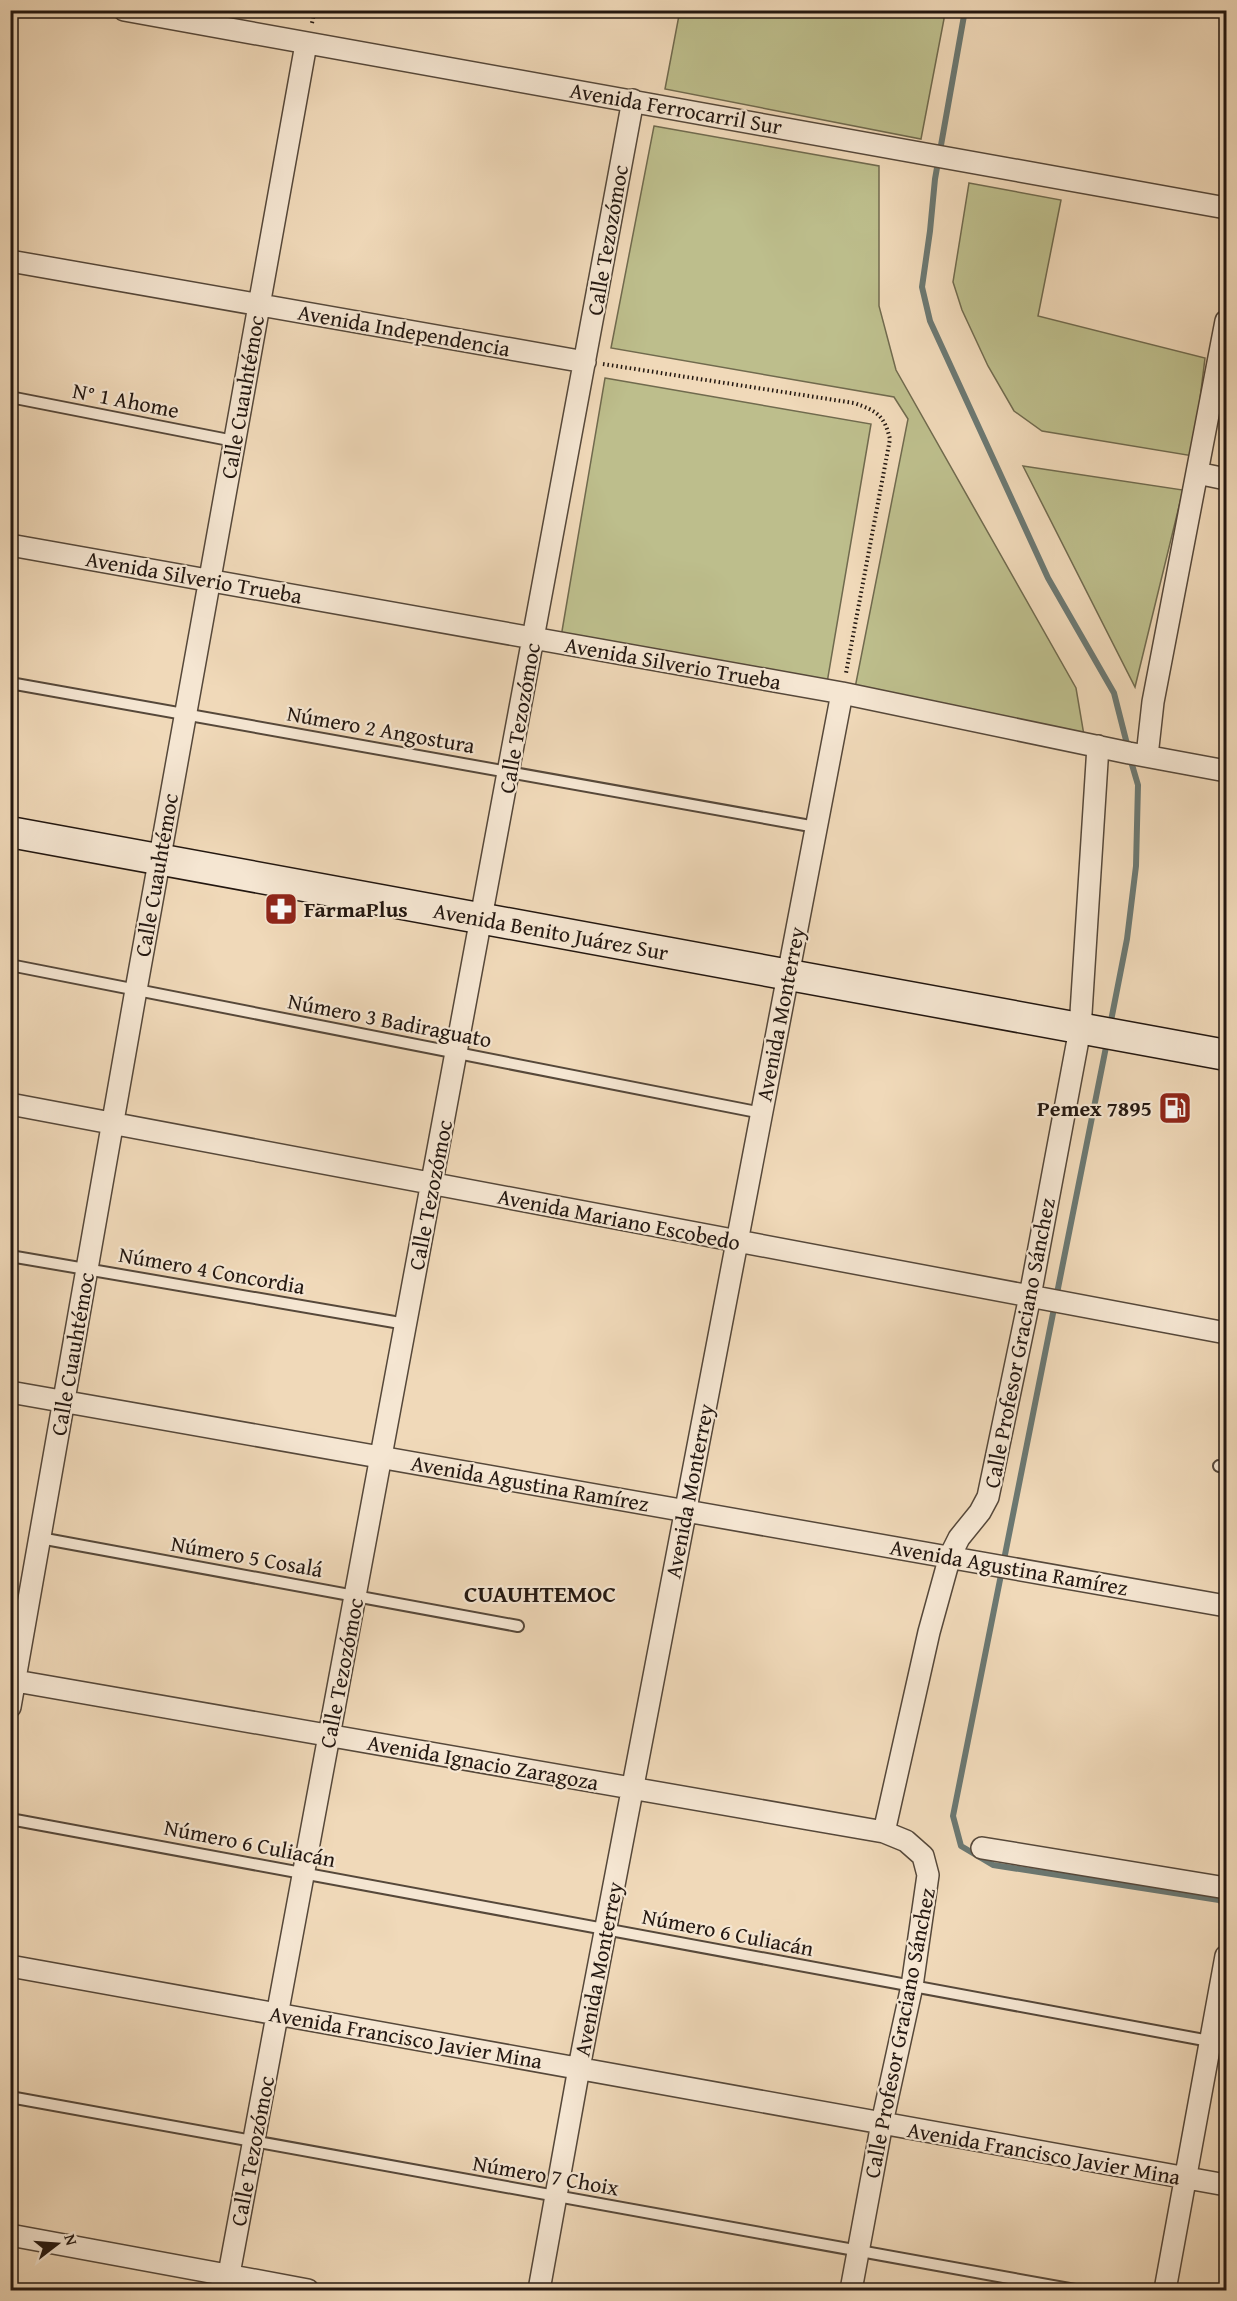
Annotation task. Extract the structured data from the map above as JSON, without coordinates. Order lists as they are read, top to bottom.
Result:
{
  "streets": {
    "street": [
      "Avenida Ferrocarril Sur",
      "Calle Tezozómoc",
      "Avenida Independencia",
      "Calle Cuauhtémoc",
      "Avenida Silverio Trueba",
      "Avenida Benito Juárez Sur",
      "Avenida Monterrey",
      "Avenida Mariano Escobedo",
      "Calle Profesor Graciano Sánchez",
      "Avenida Agustina Ramírez",
      "Avenida Ignacio Zaragoza",
      "Avenida Francisco Javier Mina"
    ],
    "lane": [
      "N° 1 Ahome",
      "Número 2 Angostura",
      "Número 3 Badiraguato",
      "Número 4 Concordia",
      "Número 5 Cosalá",
      "Número 6 Culiacán",
      "Número 7 Choix"
    ]
  },
  "crossings": [
    ["Avenida Ferrocarril Sur", "Calle Tezozómoc"],
    ["Avenida Ferrocarril Sur", "Calle Cuauhtémoc"],
    ["Calle Tezozómoc", "Avenida Independencia"],
    ["Calle Tezozómoc", "Avenida Silverio Trueba"],
    ["Calle Tezozómoc", "Número 2 Angostura"],
    ["Calle Tezozómoc", "Avenida Benito Juárez Sur"],
    ["Calle Tezozómoc", "Número 3 Badiraguato"],
    ["Calle Tezozómoc", "Avenida Mariano Escobedo"],
    ["Calle Tezozómoc", "Número 4 Concordia"],
    ["Calle Tezozómoc", "Avenida Agustina Ramírez"],
    ["Calle Tezozómoc", "Número 5 Cosalá"],
    ["Calle Tezozómoc", "Avenida Ignacio Zaragoza"],
    ["Calle Tezozómoc", "Número 6 Culiacán"],
    ["Calle Tezozómoc", "Avenida Francisco Javier Mina"],
    ["Calle Tezozómoc", "Número 7 Choix"],
    ["Avenida Independencia", "Calle Cuauhtémoc"],
    ["Calle Cuauhtémoc", "N° 1 Ahome"],
    ["Calle Cuauhtémoc", "Avenida Silverio Trueba"],
    ["Calle Cuauhtémoc", "Número 2 Angostura"],
    ["Calle Cuauhtémoc", "Avenida Benito Juárez Sur"],
    ["Calle Cuauhtémoc", "Número 3 Badiraguato"],
    ["Calle Cuauhtémoc", "Avenida Mariano Escobedo"],
    ["Calle Cuauhtémoc", "Número 4 Concordia"],
    ["Calle Cuauhtémoc", "Avenida Agustina Ramírez"],
    ["Calle Cuauhtémoc", "Número 5 Cosalá"],
    ["Calle Cuauhtémoc", "Avenida Ignacio Zaragoza"],
    ["Avenida Silverio Trueba", "Avenida Monterrey"],
    ["Avenida Silverio Trueba", "Calle Profesor Graciano Sánchez"],
    ["Número 2 Angostura", "Avenida Monterrey"],
    ["Avenida Benito Juárez Sur", "Avenida Monterrey"],
    ["Avenida Benito Juárez Sur", "Calle Profesor Graciano Sánchez"],
    ["Avenida Monterrey", "Número 3 Badiraguato"],
    ["Avenida Monterrey", "Avenida Mariano Escobedo"],
    ["Avenida Monterrey", "Avenida Agustina Ramírez"],
    ["Avenida Monterrey", "Avenida Ignacio Zaragoza"],
    ["Avenida Monterrey", "Número 6 Culiacán"],
    ["Avenida Monterrey", "Avenida Francisco Javier Mina"],
    ["Avenida Monterrey", "Número 7 Choix"],
    ["Avenida Mariano Escobedo", "Calle Profesor Graciano Sánchez"],
    ["Calle Profesor Graciano Sánchez", "Avenida Agustina Ramírez"],
    ["Calle Profesor Graciano Sánchez", "Avenida Ignacio Zaragoza"],
    ["Calle Profesor Graciano Sánchez", "Número 6 Culiacán"],
    ["Calle Profesor Graciano Sánchez", "Avenida Francisco Javier Mina"],
    ["Calle Profesor Graciano Sánchez", "Número 7 Choix"]
  ],
  "districts": ["CUAUHTEMOC"],
  "places": {
    "pharmacy": ["FarmaPlus"],
    "fuel station": ["Pemex 7895"]
  },
  "north": "right"
}
